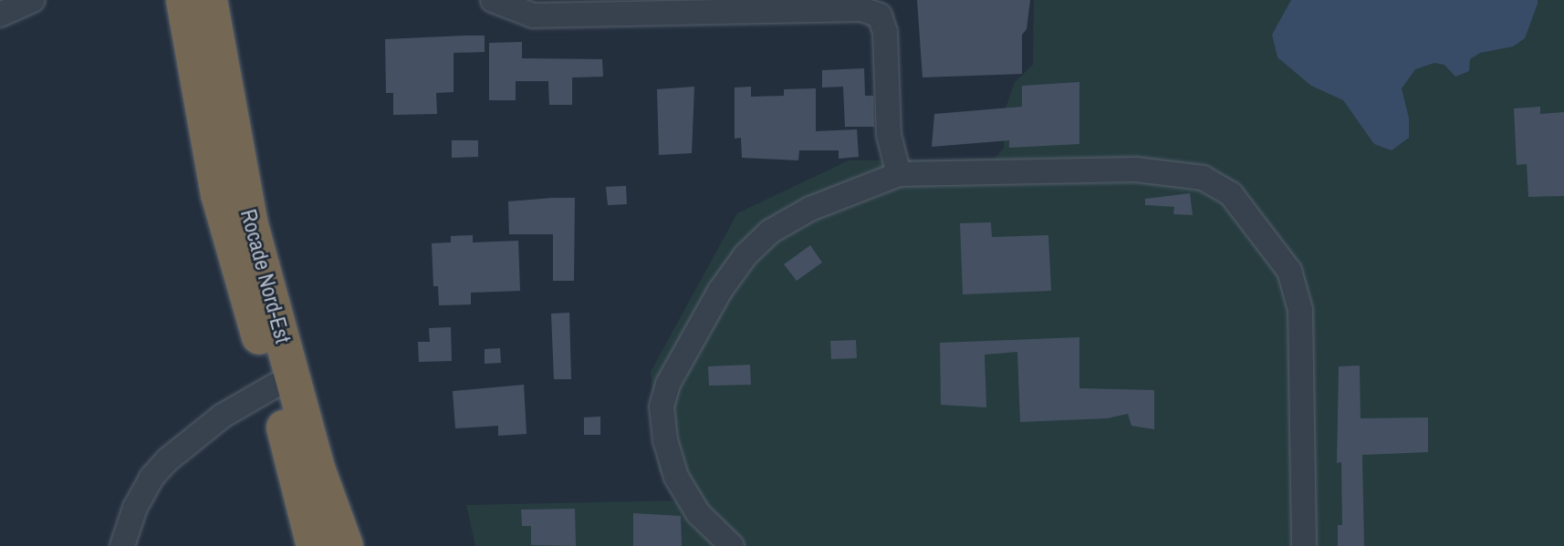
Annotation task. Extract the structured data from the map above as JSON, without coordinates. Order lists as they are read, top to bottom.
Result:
{
  "streets": {
    "highway": ["Rocade Nord-Est"]
  }
}
